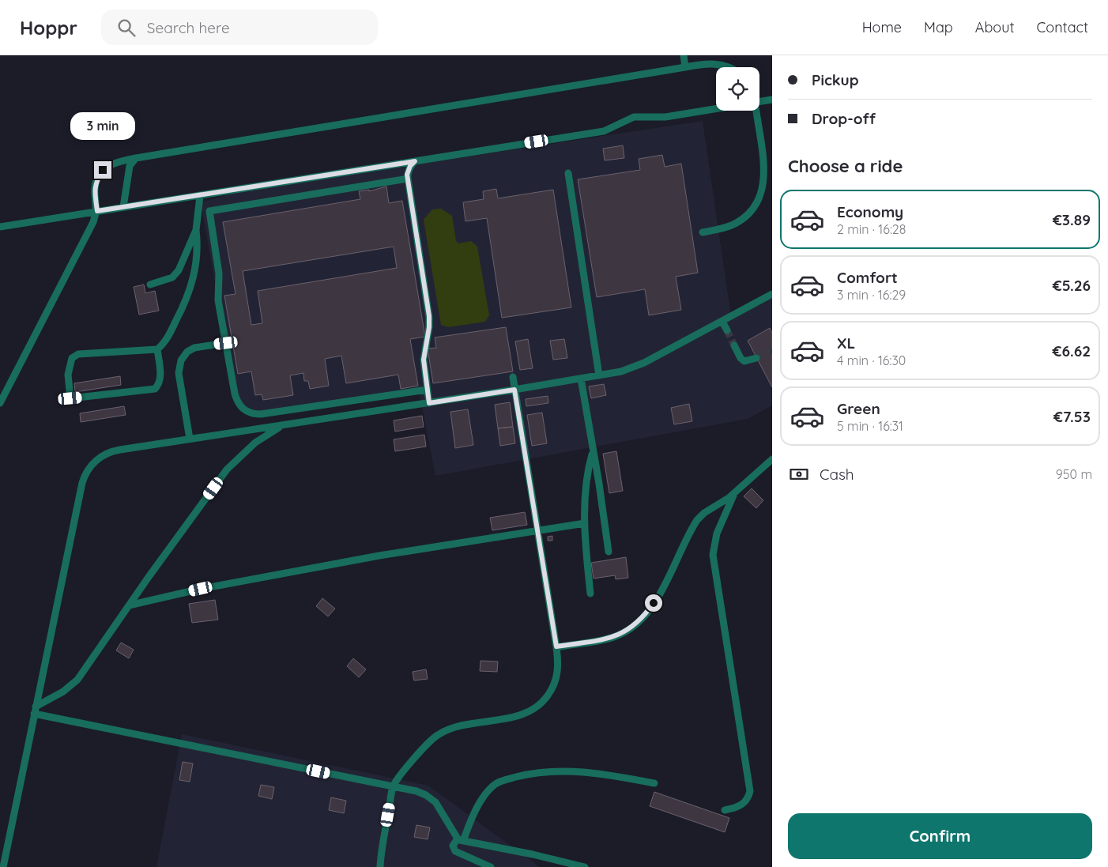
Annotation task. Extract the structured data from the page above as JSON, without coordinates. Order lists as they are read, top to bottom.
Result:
{
  "page": {
    "header": "Hoppr",
    "search": "Search here",
    "nav": [
      "Home",
      "Map",
      "About",
      "Contact"
    ],
    "banner": ["Pickup", "Drop-off"],
    "bubble": "3 min",
    "heading": "Choose a ride",
    "list": [
      {
        "name": "Economy",
        "note": "2 min · 16:28",
        "value": "€3.89"
      },
      {
        "name": "Comfort",
        "note": "3 min · 16:29",
        "value": "€5.26"
      },
      {
        "name": "XL",
        "note": "4 min · 16:30",
        "value": "€6.62"
      },
      {
        "name": "Green",
        "note": "5 min · 16:31",
        "value": "€7.53"
      }
    ],
    "pay": ["Cash", "950 m"],
    "buttons": "Confirm"
  }
}
